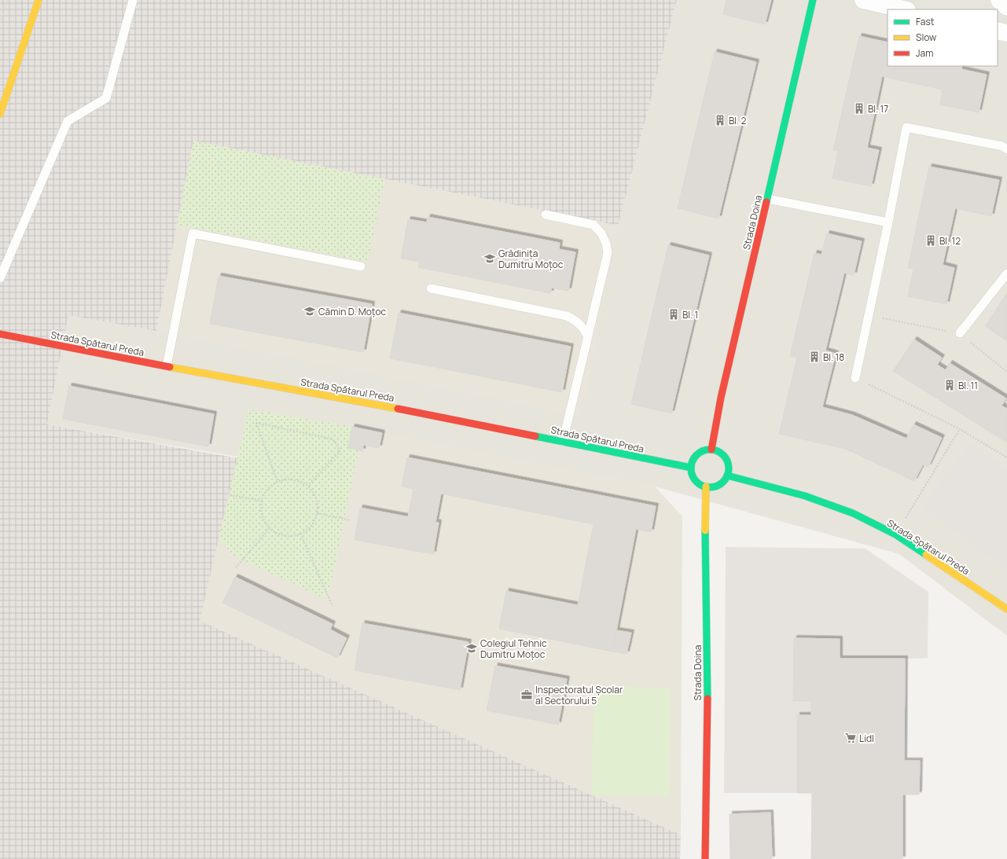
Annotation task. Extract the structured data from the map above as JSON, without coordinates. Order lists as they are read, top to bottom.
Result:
{
  "streets": {
    "street": ["Strada Doina", "Strada Spătarul Preda"]
  },
  "crossings": [
    ["Strada Doina", "Strada Spătarul Preda"]
  ],
  "places": {
    "building": [
      "Bl. 17",
      "Bl. 2",
      "Bl. 12",
      "Bl. 1",
      "Bl. 18",
      "Bl. 11"
    ],
    "school or university": ["Grădinița Dumitru Moțoc", "Cămin D. Moțoc", "Colegiul Tehnic Dumitru Moțoc"],
    "office": ["Inspectoratul Școlar al Sectorului 5"],
    "supermarket": ["Lidl"]
  },
  "legend": ["Fast", "Slow", "Jam"]
}
